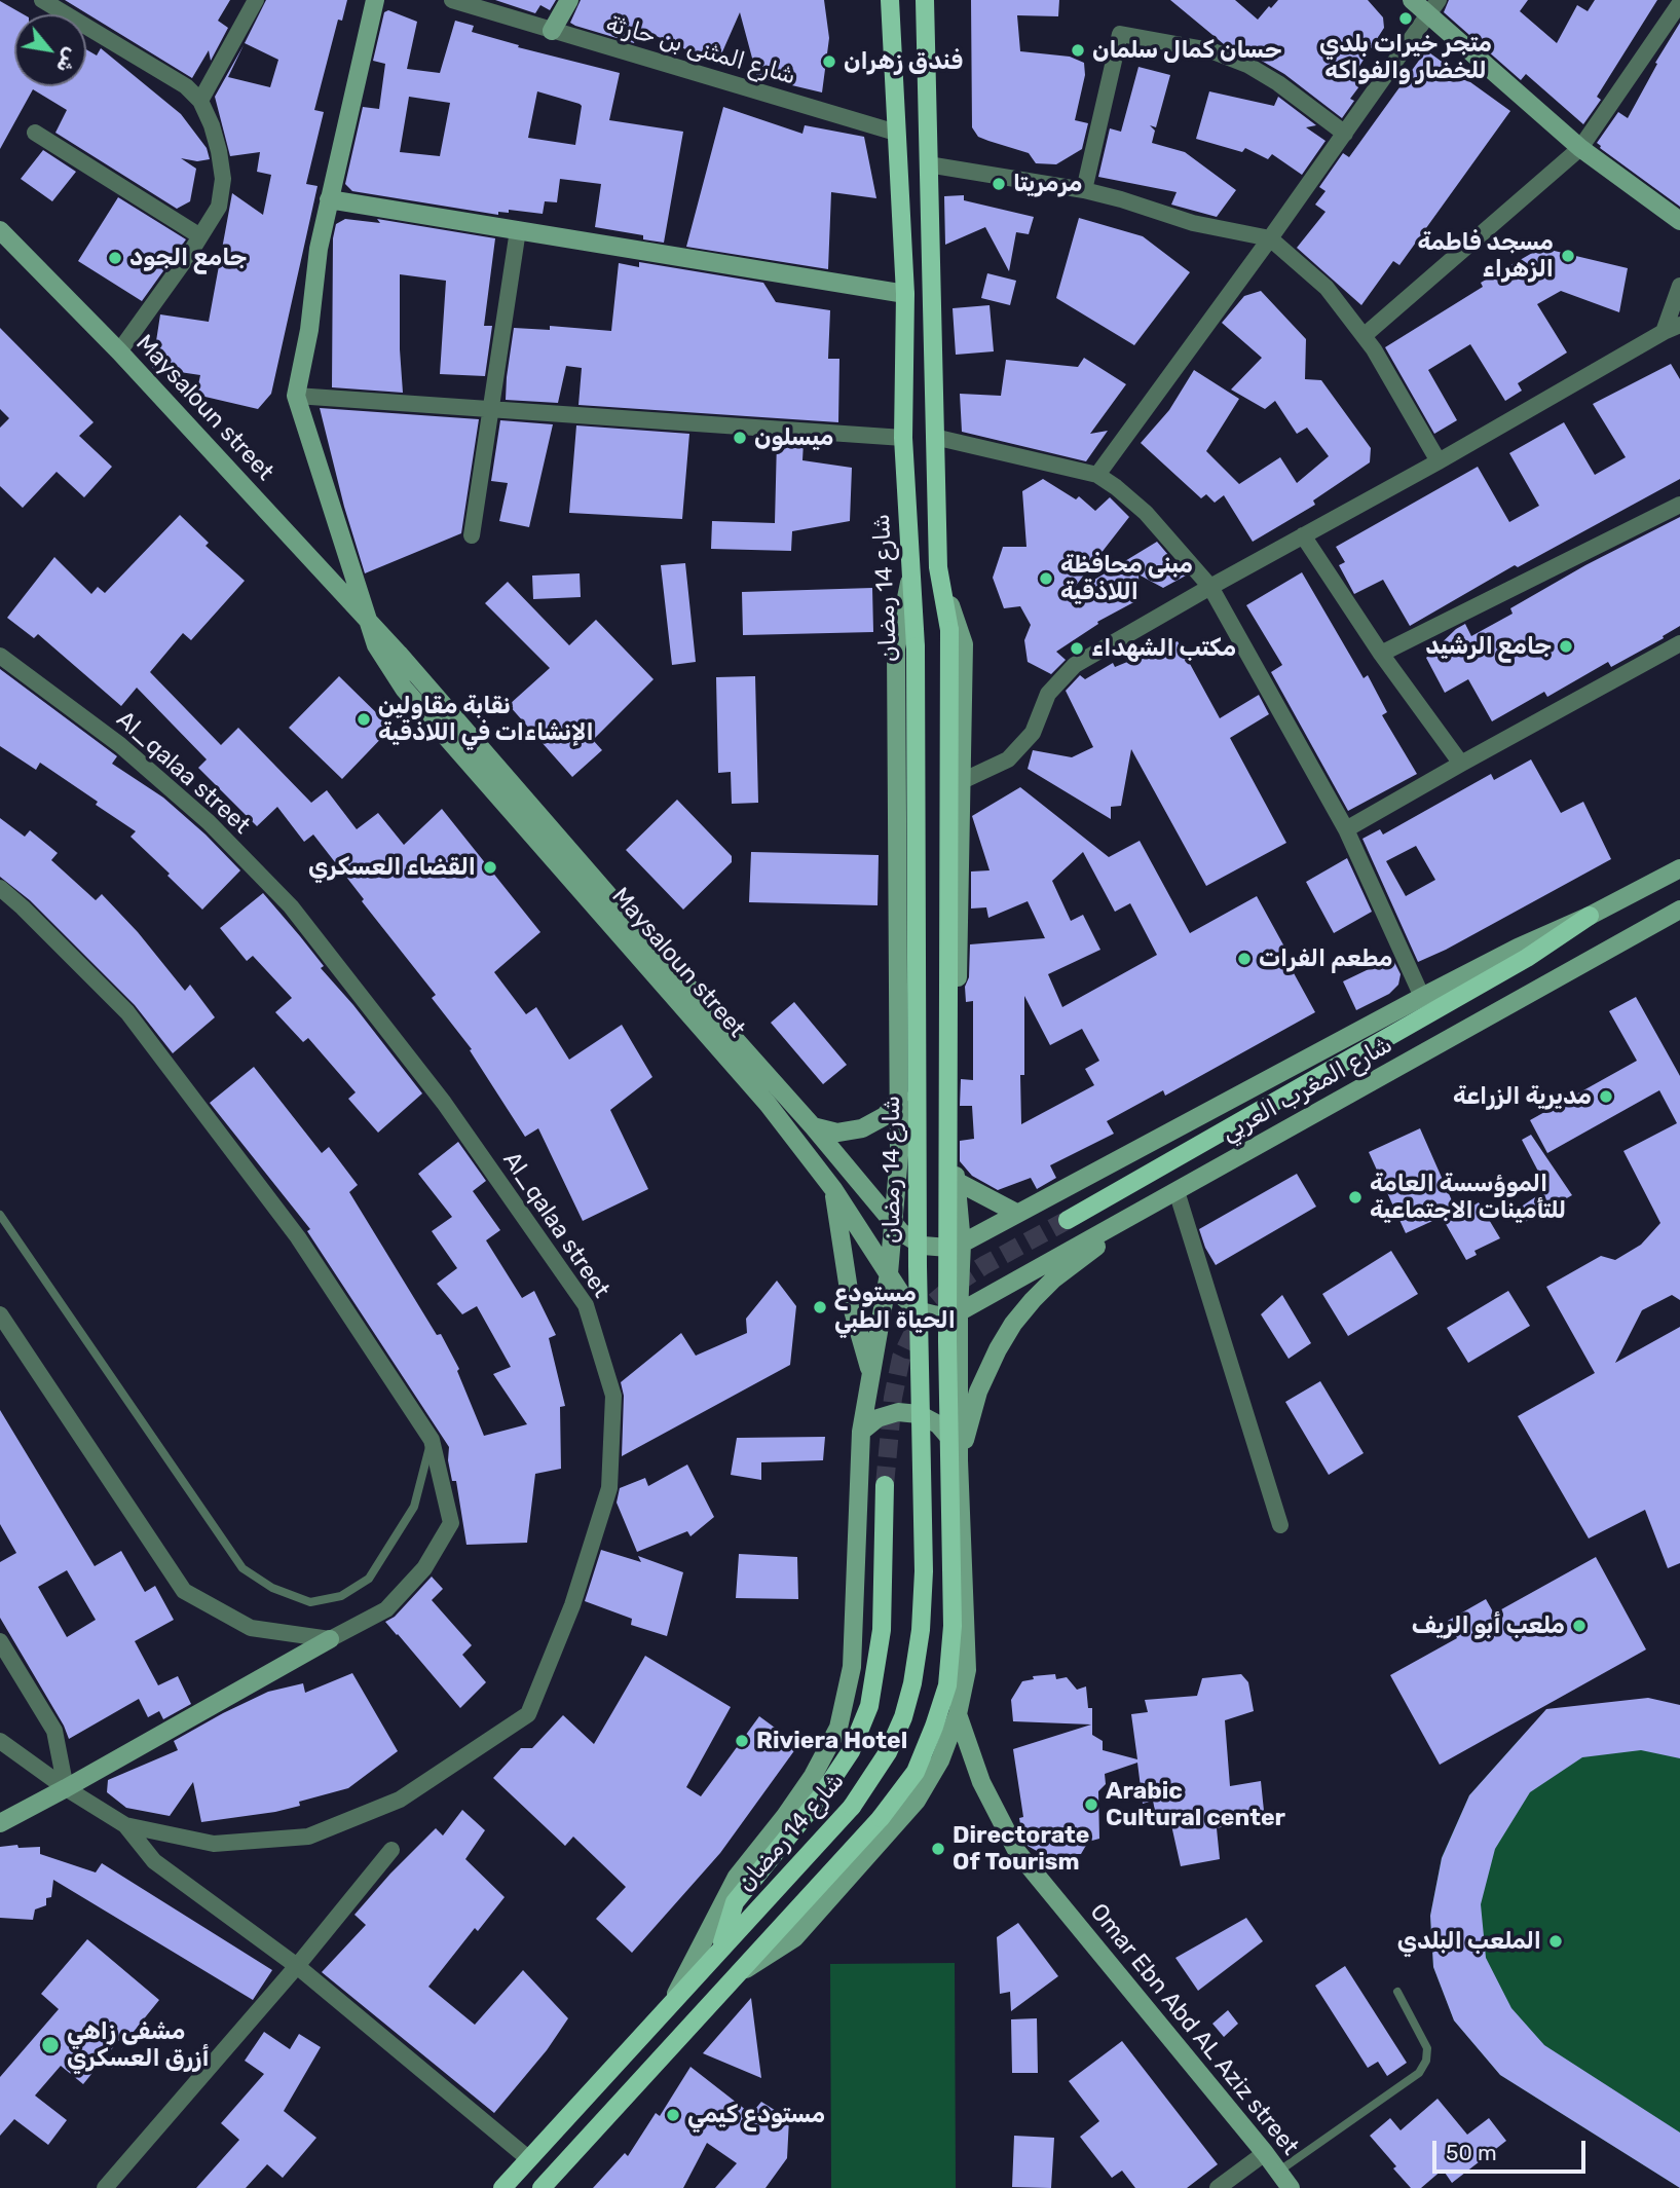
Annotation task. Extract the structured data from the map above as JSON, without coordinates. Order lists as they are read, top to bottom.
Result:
{
  "streets": {
    "main road": [
      "Maysaloun street",
      "شارع 14 رمضان",
      "شارع المغرب العربي",
      "Omar Ebn Abd AL Aziz street"
    ],
    "street": ["شارع المثنى بن حارثة", "Al_qalaa street"]
  },
  "crossings": [
    ["شارع المثنى بن حارثة", "شارع 14 رمضان"],
    ["Maysaloun street", "شارع المغرب العربي"]
  ],
  "places": [
    "متجر خيرات بلدي للخضار والفواكه",
    "حسان كمال سلمان",
    "فندق زهران",
    "مرمريتا",
    "مسجد فاطمة الزهراء",
    "جامع الجود",
    "ميسلون",
    "مبنى محافظة اللاذقية",
    "جامع الرشيد",
    "مكتب الشهداء",
    "نقابة مقاولين الإنشاءات في اللاذقية",
    "القضاء العسكري",
    "مطعم الفرات",
    "مديرية الزراعة",
    "الموؤسسة العامة للتأمينات الاجتماعية",
    "مستودع الحياة الطبي",
    "ملعب أبو الريف",
    "Riviera Hotel",
    "Arabic Cultural center",
    "Directorate Of Tourism",
    "الملعب البلدي",
    "مشفى زاهي أزرق العسكري",
    "مستودع كيمي"
  ],
  "scale_bar": "50 m",
  "north": "bottom right"
}
